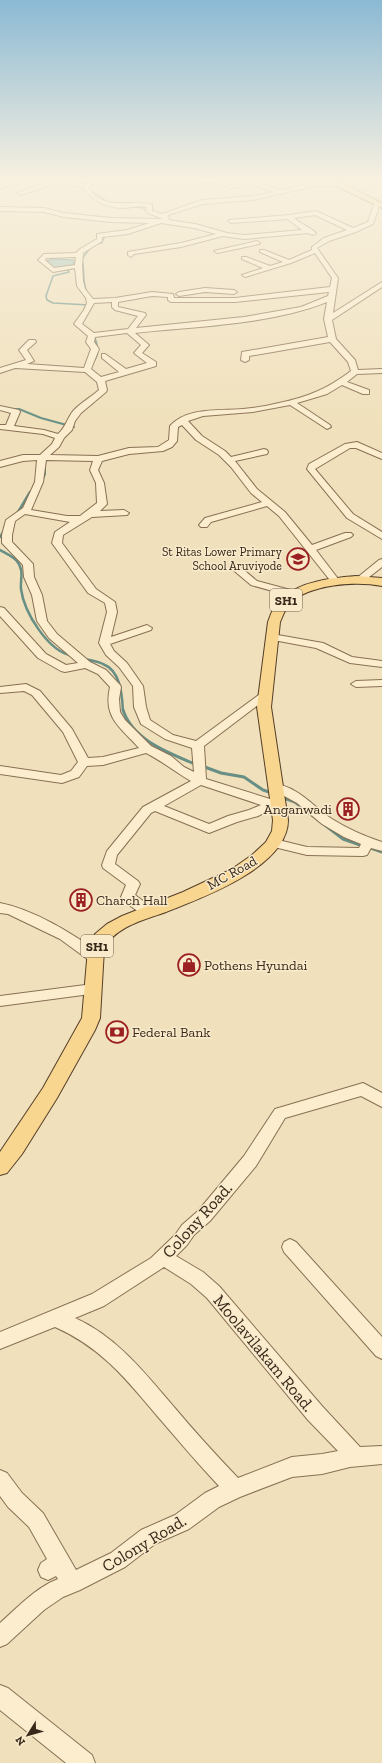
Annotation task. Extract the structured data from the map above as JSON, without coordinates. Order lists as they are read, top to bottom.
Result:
{
  "streets": {
    "main road": ["SH1", "MC Road"],
    "street": ["Colony Road.", "Moolavilakam Road."]
  },
  "crossings": [
    ["Colony Road.", "Moolavilakam Road."]
  ],
  "places": {
    "school or university": ["St Ritas Lower Primary School Aruviyode"],
    "building": ["Anganwadi", "Charch Hall"],
    "shop": ["Pothens Hyundai"],
    "bank": ["Federal Bank"]
  },
  "north": "bottom left"
}
